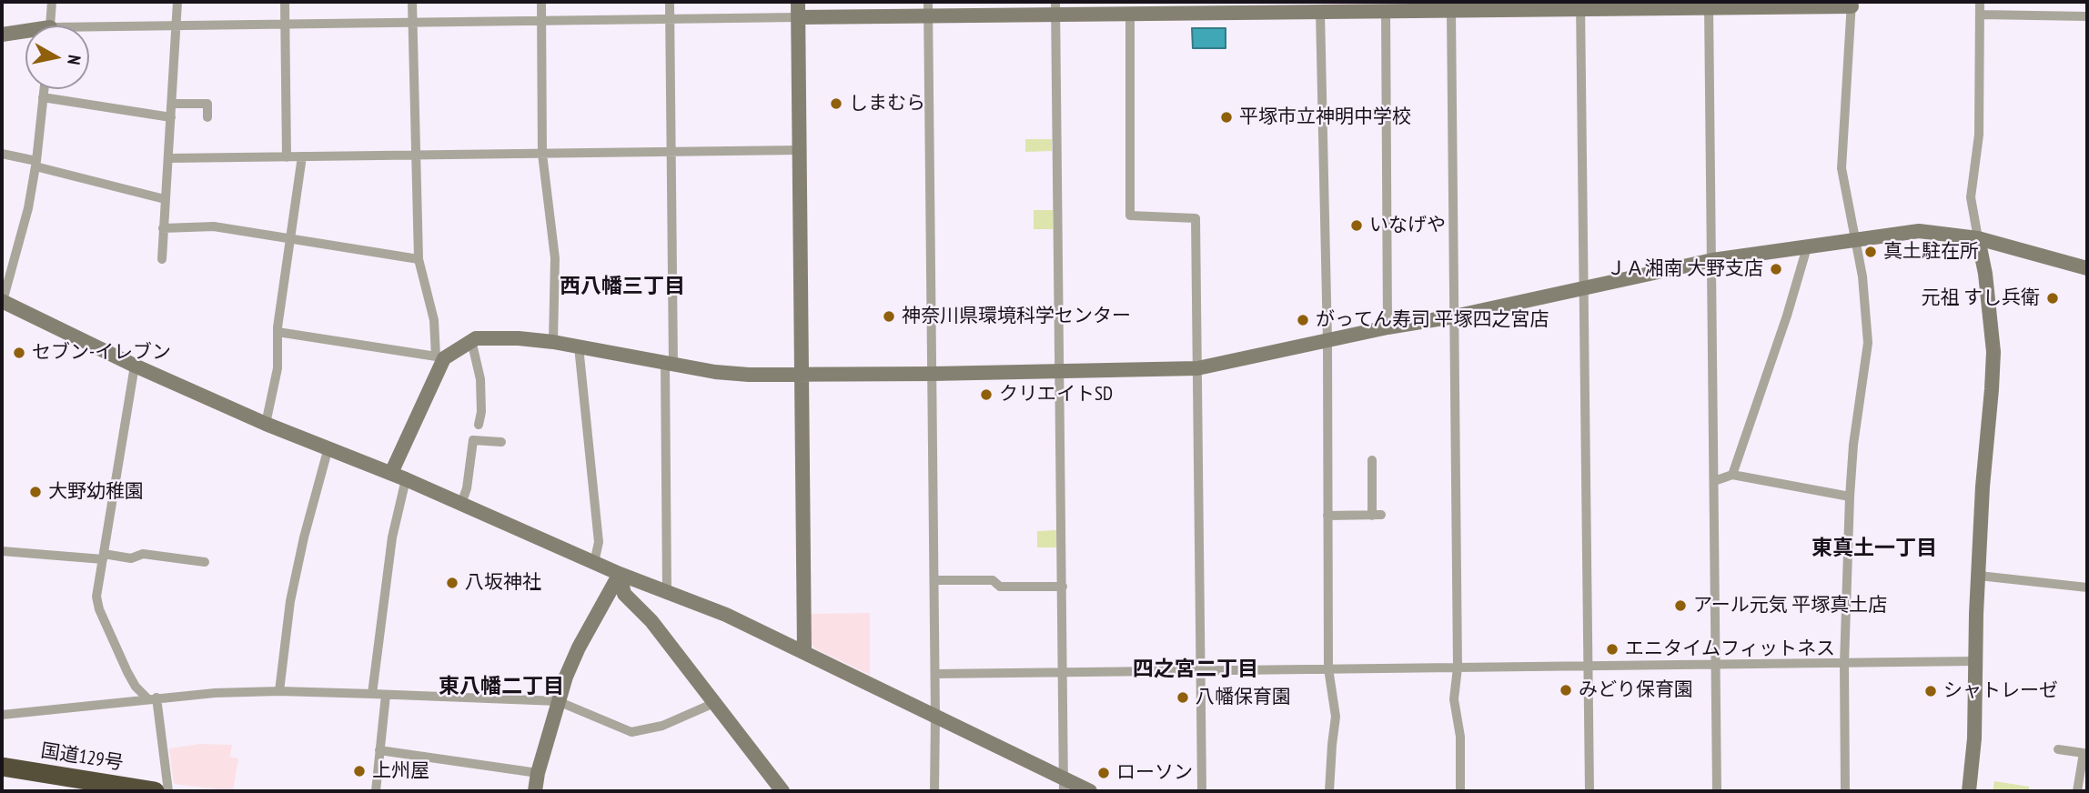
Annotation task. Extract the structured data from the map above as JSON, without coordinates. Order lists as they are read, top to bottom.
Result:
{
  "streets": {
    "highway": ["国道129号"]
  },
  "districts": [
    "西八幡三丁目",
    "東真土一丁目",
    "四之宮二丁目",
    "東八幡二丁目"
  ],
  "places": [
    "しまむら",
    "平塚市立神明中学校",
    "いなげや",
    "真土駐在所",
    "ＪＡ湘南 大野支店",
    "元祖 すし兵衛",
    "神奈川県環境科学センター",
    "がってん寿司 平塚四之宮店",
    "セブン-イレブン",
    "クリエイトSD",
    "大野幼稚園",
    "八坂神社",
    "アール元気 平塚真土店",
    "エニタイムフィットネス",
    "みどり保育園",
    "シャトレーゼ",
    "八幡保育園",
    "上州屋",
    "ローソン"
  ],
  "north": "right"
}
